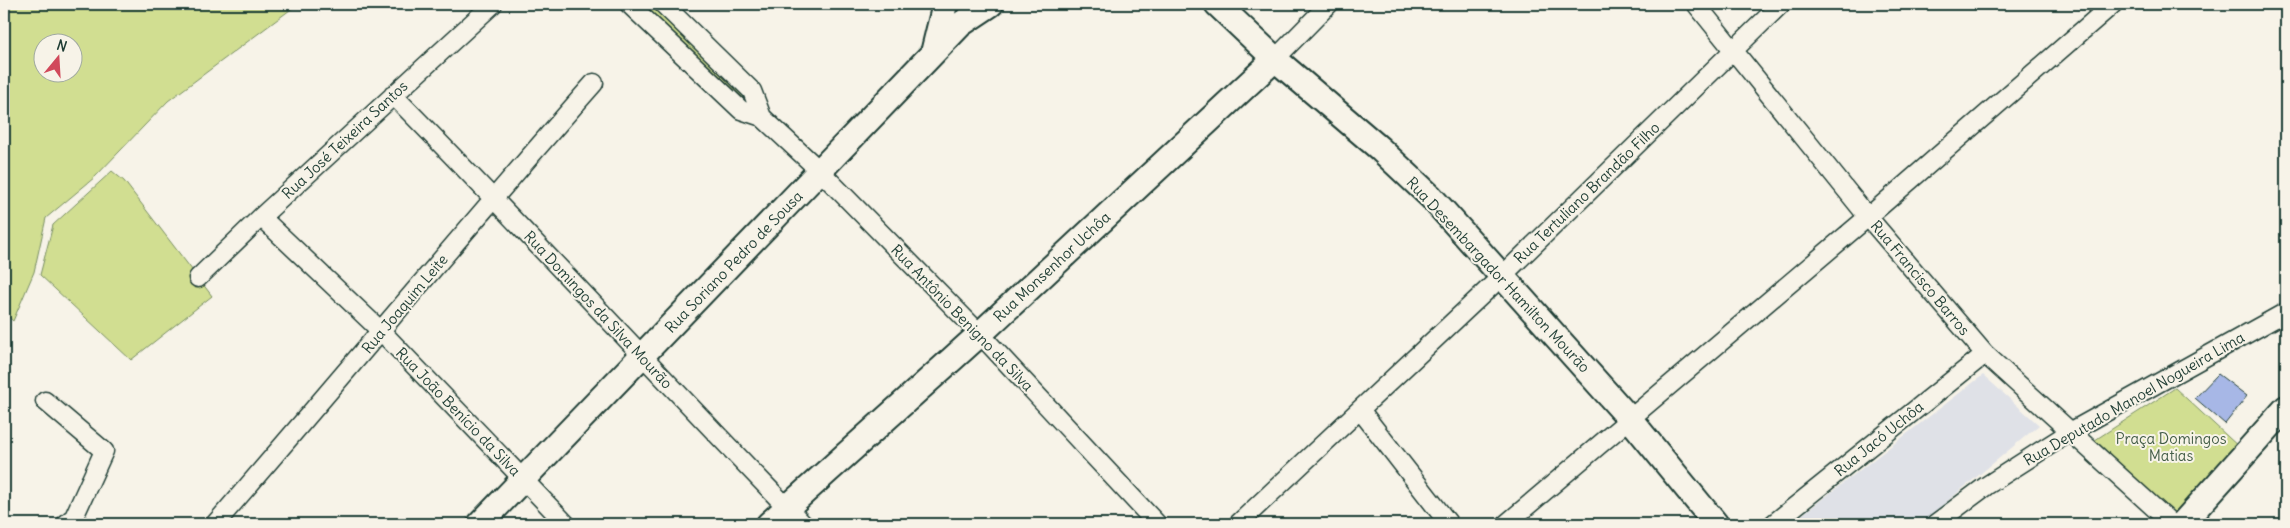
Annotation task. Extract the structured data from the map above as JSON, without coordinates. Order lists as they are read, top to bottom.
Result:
{
  "streets": {
    "street": [
      "Rua José Teixeira Santos",
      "Rua Tertuliano Brandão Filho",
      "Rua Soriano Pedro de Sousa",
      "Rua Monsenhor Uchôa",
      "Rua Desembargador Hamilton Mourão",
      "Rua Francisco Barros",
      "Rua Joaquim Leite",
      "Rua Domingos da Silva Mourão",
      "Rua Antônio Benigno da Silva",
      "Rua Deputado Manoel Nogueira Lima",
      "Rua João Benício da Silva",
      "Rua Jacó Uchôa"
    ]
  },
  "crossings": [
    ["Rua José Teixeira Santos", "Rua Domingos da Silva Mourão"],
    ["Rua José Teixeira Santos", "Rua João Benício da Silva"],
    ["Rua Tertuliano Brandão Filho", "Rua Desembargador Hamilton Mourão"],
    ["Rua Tertuliano Brandão Filho", "Rua Francisco Barros"],
    ["Rua Soriano Pedro de Sousa", "Rua Domingos da Silva Mourão"],
    ["Rua Soriano Pedro de Sousa", "Rua Antônio Benigno da Silva"],
    ["Rua Soriano Pedro de Sousa", "Rua João Benício da Silva"],
    ["Rua Monsenhor Uchôa", "Rua Desembargador Hamilton Mourão"],
    ["Rua Monsenhor Uchôa", "Rua Domingos da Silva Mourão"],
    ["Rua Monsenhor Uchôa", "Rua Antônio Benigno da Silva"],
    ["Rua Francisco Barros", "Rua Deputado Manoel Nogueira Lima"],
    ["Rua Francisco Barros", "Rua Jacó Uchôa"],
    ["Rua Joaquim Leite", "Rua Domingos da Silva Mourão"],
    ["Rua Joaquim Leite", "Rua João Benício da Silva"]
  ],
  "parks": ["Praça Domingos Matias"],
  "north": "top"
}
